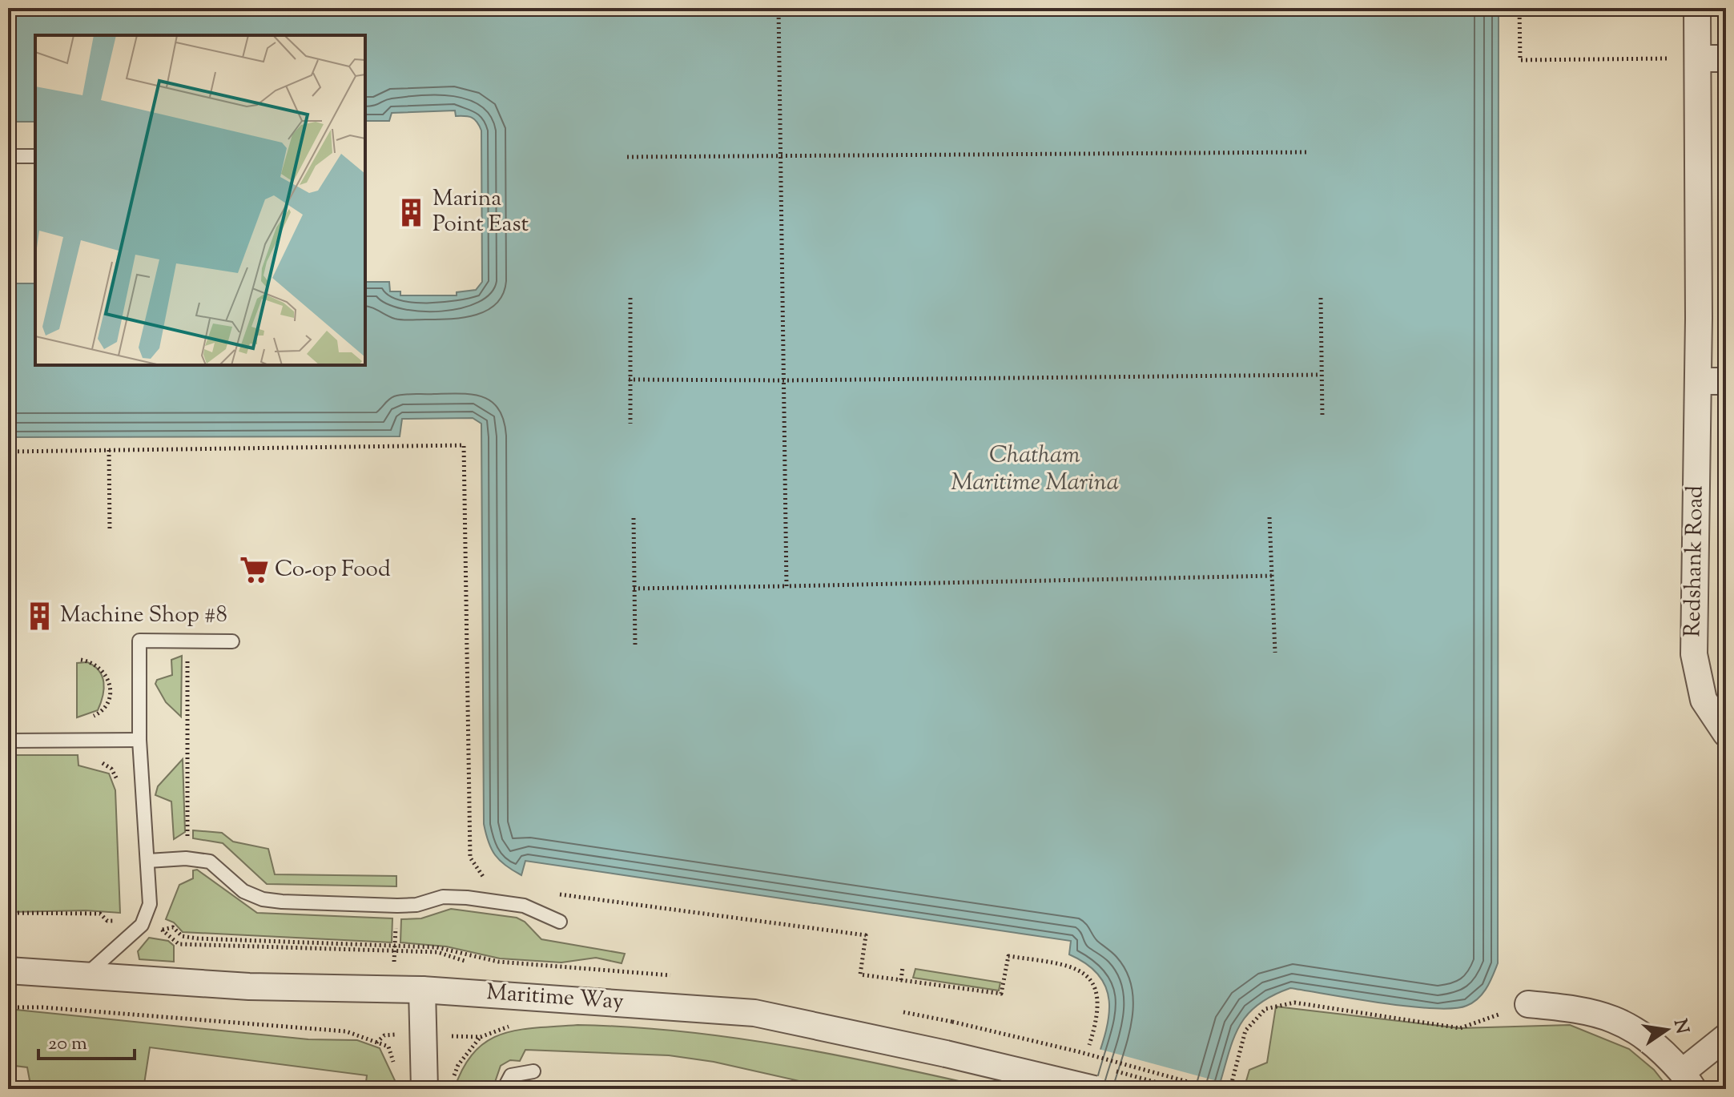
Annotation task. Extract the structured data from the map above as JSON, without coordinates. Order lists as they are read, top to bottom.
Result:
{
  "streets": {
    "street": ["Redshank Road", "Maritime Way"]
  },
  "water": ["Chatham Maritime Marina"],
  "places": {
    "building": ["Marina Point East", "Machine Shop #8"],
    "supermarket": ["Co-op Food"]
  },
  "scale_bar": "20 m",
  "north": "right"
}
